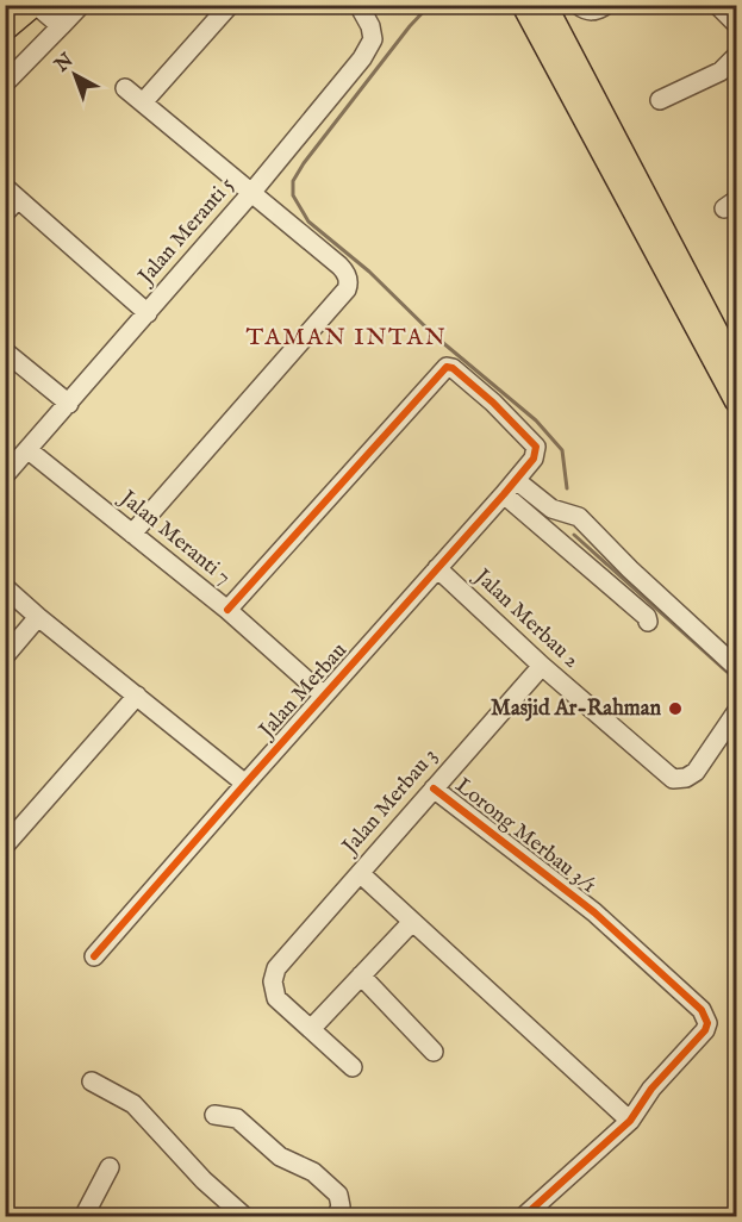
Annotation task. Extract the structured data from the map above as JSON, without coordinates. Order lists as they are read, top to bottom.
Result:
{
  "streets": {
    "street": [
      "Jalan Meranti 5",
      "Jalan Meranti 7",
      "Jalan Merbau 2",
      "Jalan Merbau",
      "Jalan Merbau 3",
      "Lorong Merbau 3/1"
    ]
  },
  "crossings": [
    ["Jalan Meranti 5", "Jalan Meranti 7"],
    ["Jalan Meranti 7", "Jalan Merbau"],
    ["Jalan Merbau 2", "Jalan Merbau"],
    ["Jalan Merbau 2", "Jalan Merbau 3"],
    ["Jalan Merbau 3", "Lorong Merbau 3/1"]
  ],
  "districts": ["TAMAN INTAN"],
  "places": ["Masjid Ar-Rahman"],
  "north": "top left"
}
